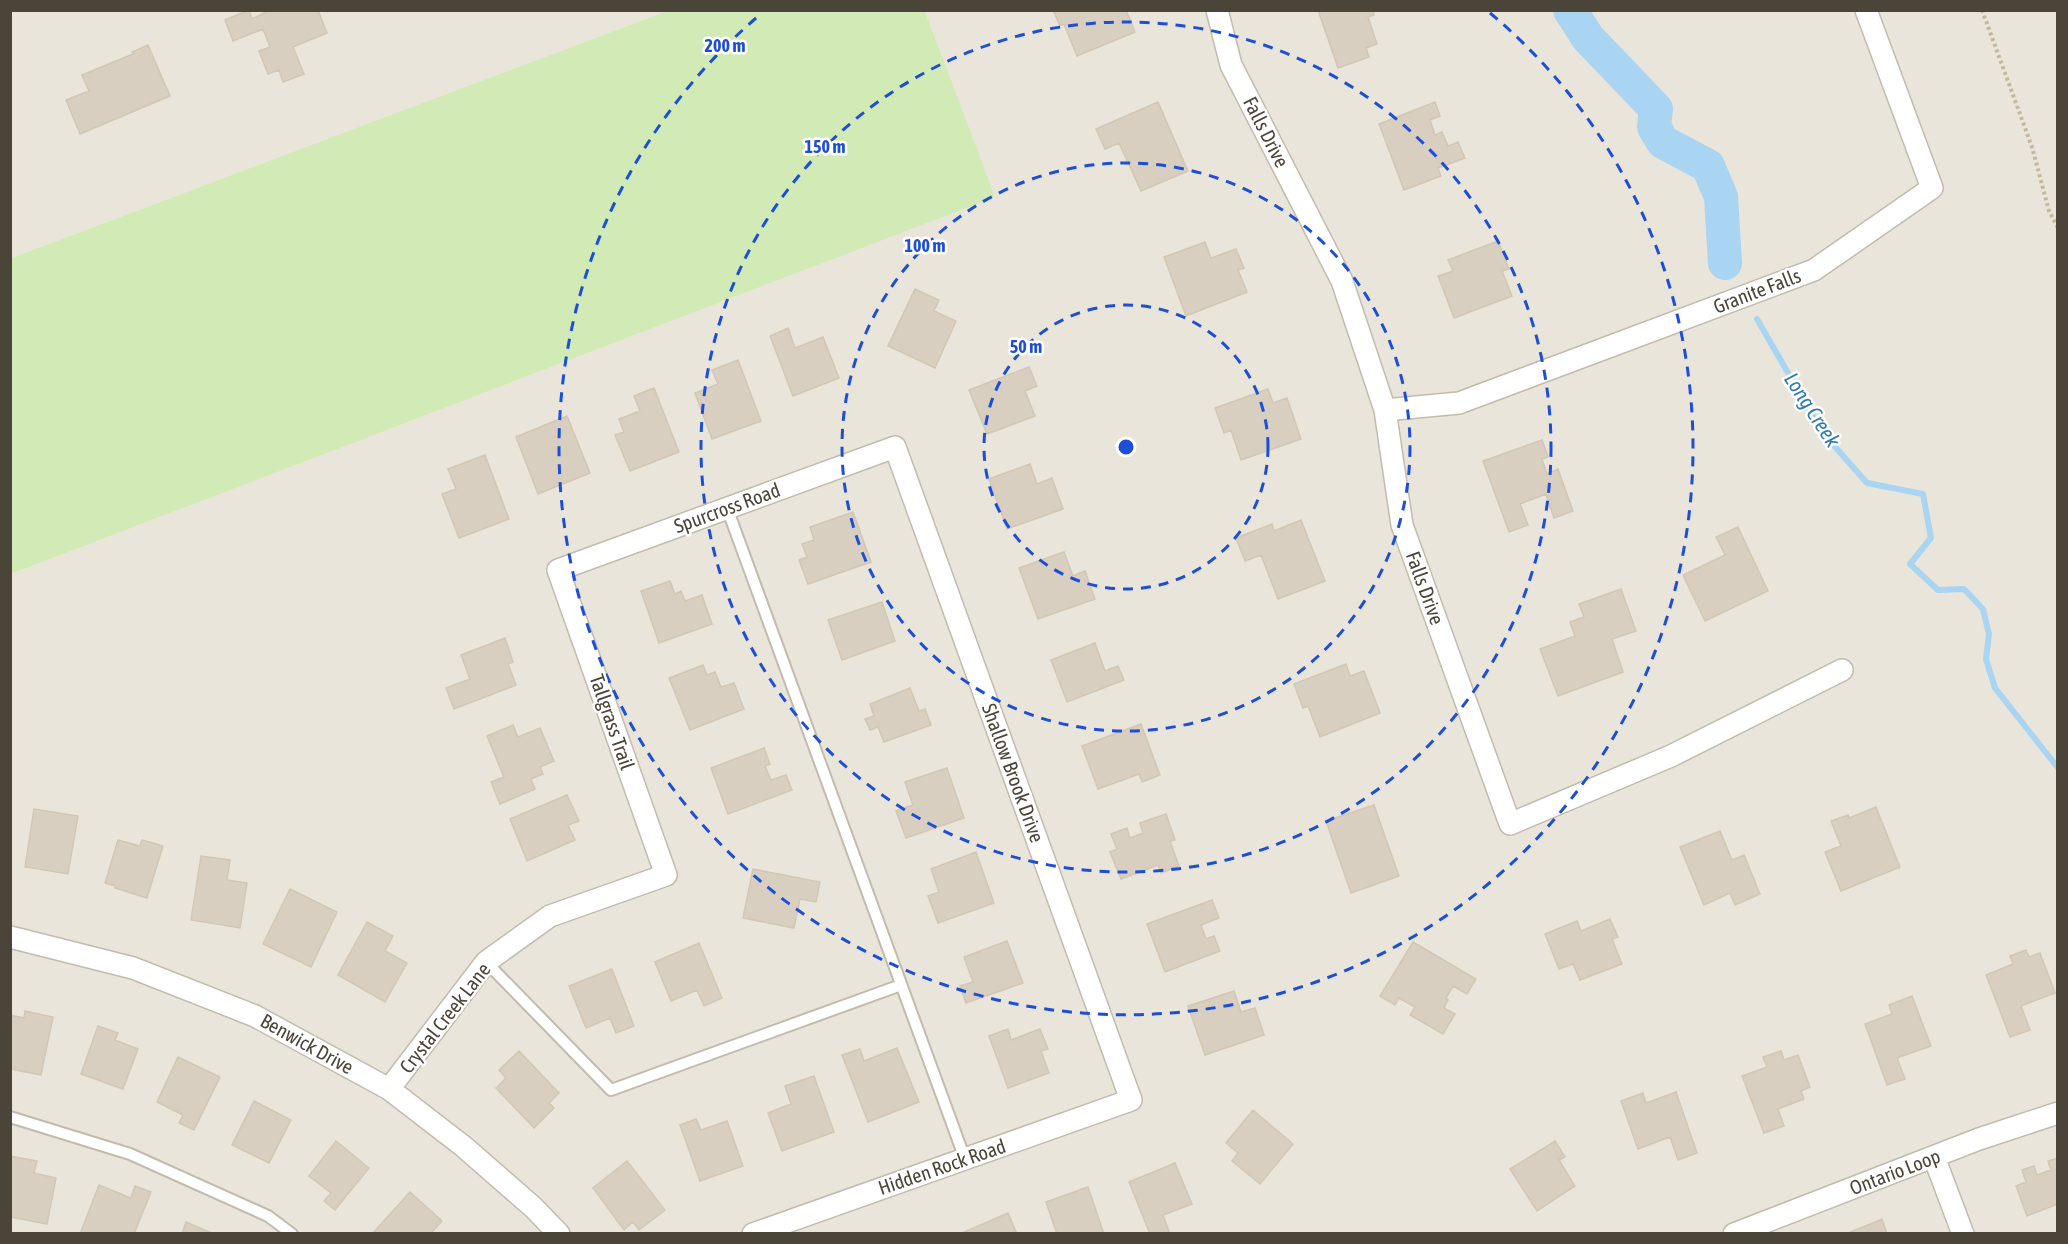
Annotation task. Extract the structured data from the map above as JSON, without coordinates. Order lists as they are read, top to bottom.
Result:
{
  "streets": {
    "street": [
      "Falls Drive",
      "Granite Falls",
      "Spurcross Road",
      "Tallgrass Trail",
      "Shallow Brook Drive",
      "Crystal Creek Lane",
      "Benwick Drive",
      "Hidden Rock Road",
      "Ontario Loop"
    ]
  },
  "crossings": [
    ["Falls Drive", "Granite Falls"],
    ["Spurcross Road", "Tallgrass Trail"],
    ["Spurcross Road", "Shallow Brook Drive"],
    ["Tallgrass Trail", "Crystal Creek Lane"],
    ["Shallow Brook Drive", "Hidden Rock Road"],
    ["Crystal Creek Lane", "Benwick Drive"]
  ],
  "water": ["Long Creek"],
  "rings": [
    "200 m",
    "150 m",
    "100 m",
    "50 m"
  ]
}
